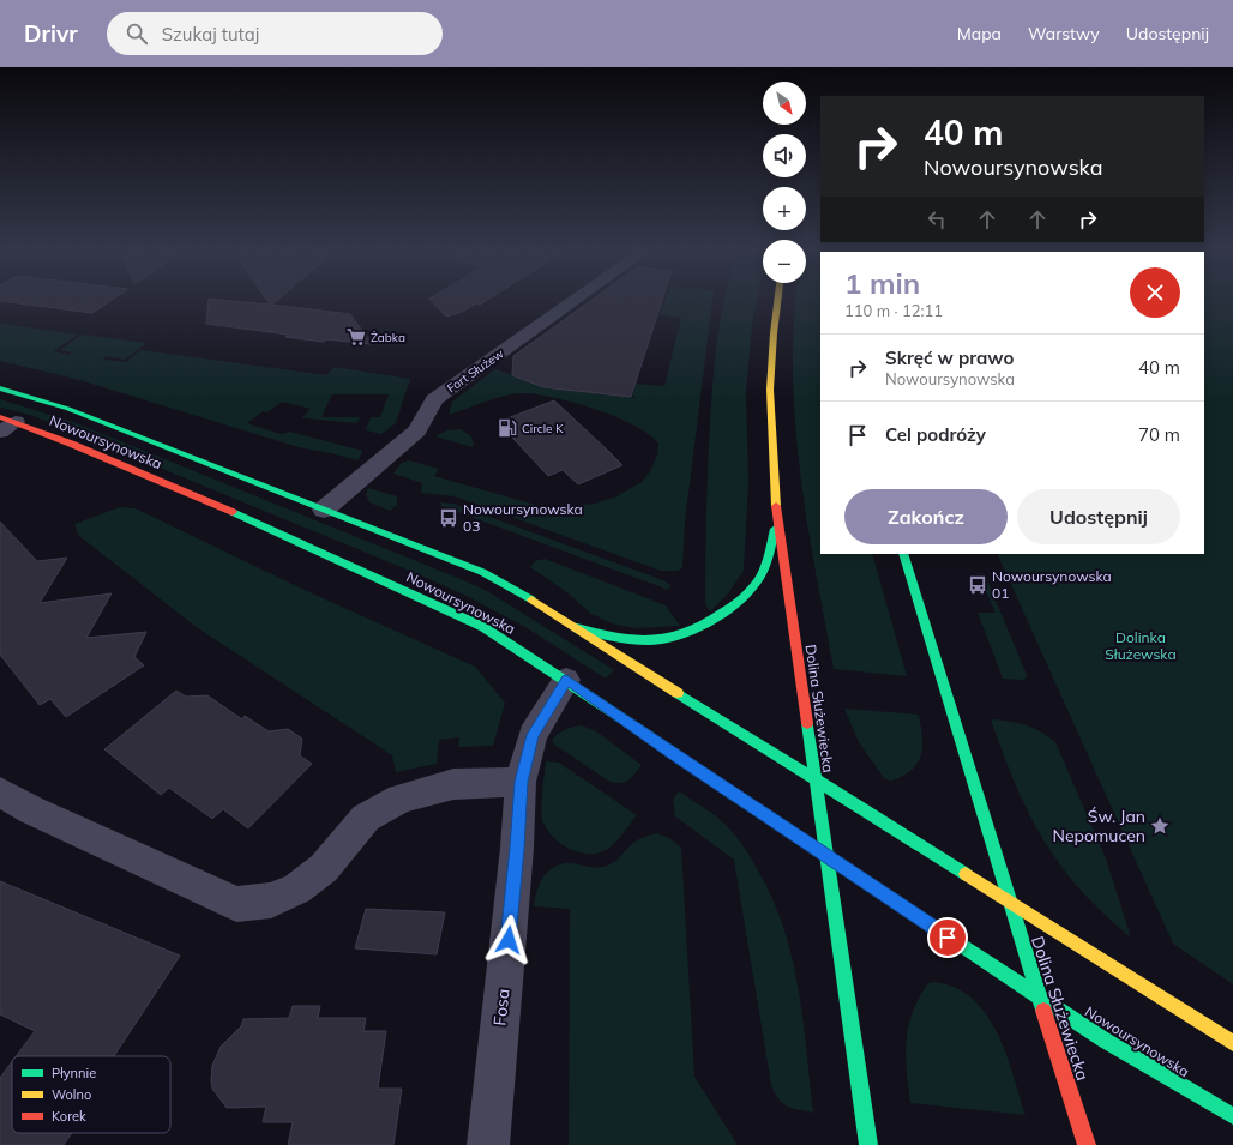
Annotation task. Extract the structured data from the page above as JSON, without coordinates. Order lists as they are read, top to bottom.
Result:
{
  "streets": {
    "street": [
      "Fort Służew",
      "Nowoursynowska",
      "Dolina Służewiecka",
      "Fosa"
    ]
  },
  "crossings": [
    ["Fort Służew", "Nowoursynowska"],
    ["Nowoursynowska", "Dolina Służewiecka"],
    ["Nowoursynowska", "Fosa"]
  ],
  "parks": ["Dolinka Służewska"],
  "places": {
    "supermarket": ["Żabka"],
    "fuel station": ["Circle K"],
    "bus stop": ["Nowoursynowska 03", "Nowoursynowska 01"],
    "place": ["Św. Jan Nepomucen"]
  },
  "legend": ["Płynnie", "Wolno", "Korek"],
  "north": "bottom right",
  "page": {
    "header": "Drivr",
    "search": "Szukaj tutaj",
    "nav": ["Mapa", "Warstwy", "Udostępnij"],
    "map_buttons": ["+", "−"],
    "turn": ["40 m", "Nowoursynowska"],
    "heading": ["1 min", "110 m · 12:11"],
    "list": [
      {
        "name": "Skręć w prawo",
        "note": "Nowoursynowska",
        "value": "40 m"
      },
      {
        "name": "Cel podróży",
        "value": "70 m"
      }
    ],
    "buttons": ["Zakończ", "Udostępnij"]
  }
}
